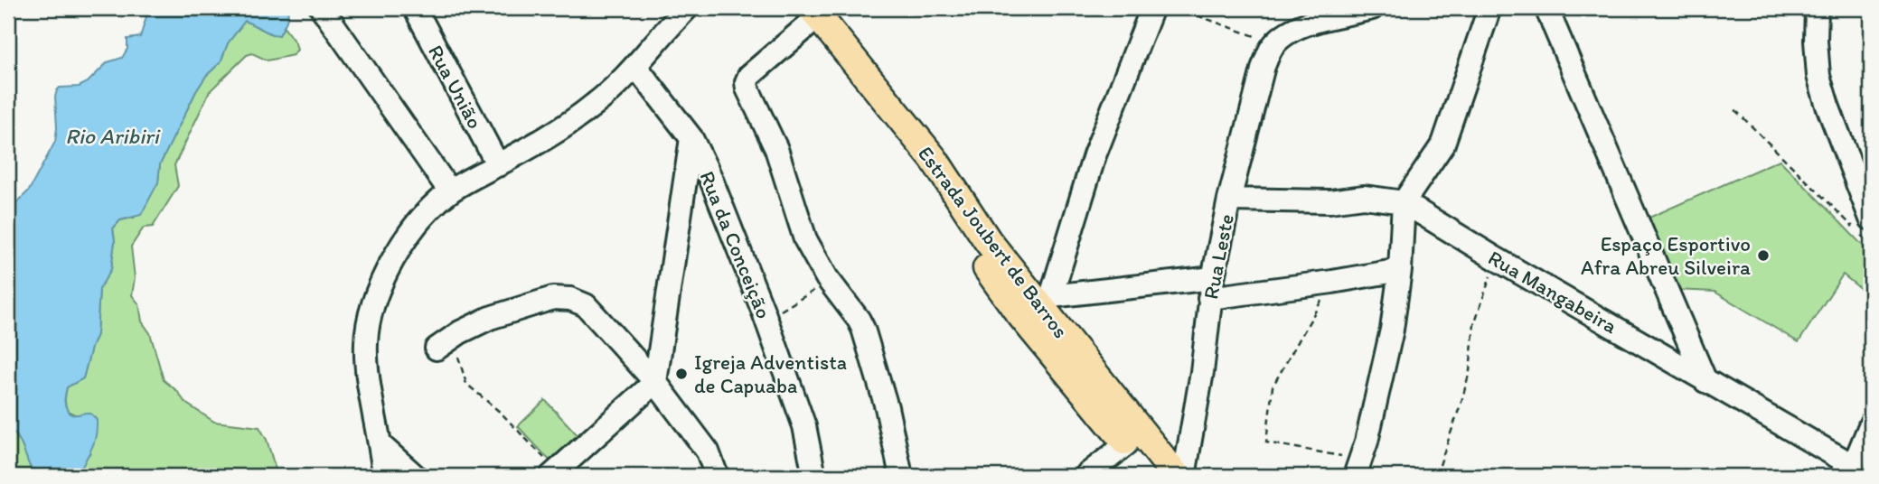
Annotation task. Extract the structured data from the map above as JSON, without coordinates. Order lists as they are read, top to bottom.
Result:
{
  "streets": {
    "main road": ["Estrada Joubert de Barros"],
    "street": [
      "Rua União",
      "Rua da Conceição",
      "Rua Leste",
      "Rua Mangabeira"
    ]
  },
  "crossings": [
    ["Rua Leste", "Rua Mangabeira"]
  ],
  "water": ["Rio Aribiri"],
  "places": ["Espaço Esportivo Afra Abreu Silveira", "Igreja Adventista de Capuaba"]
}
